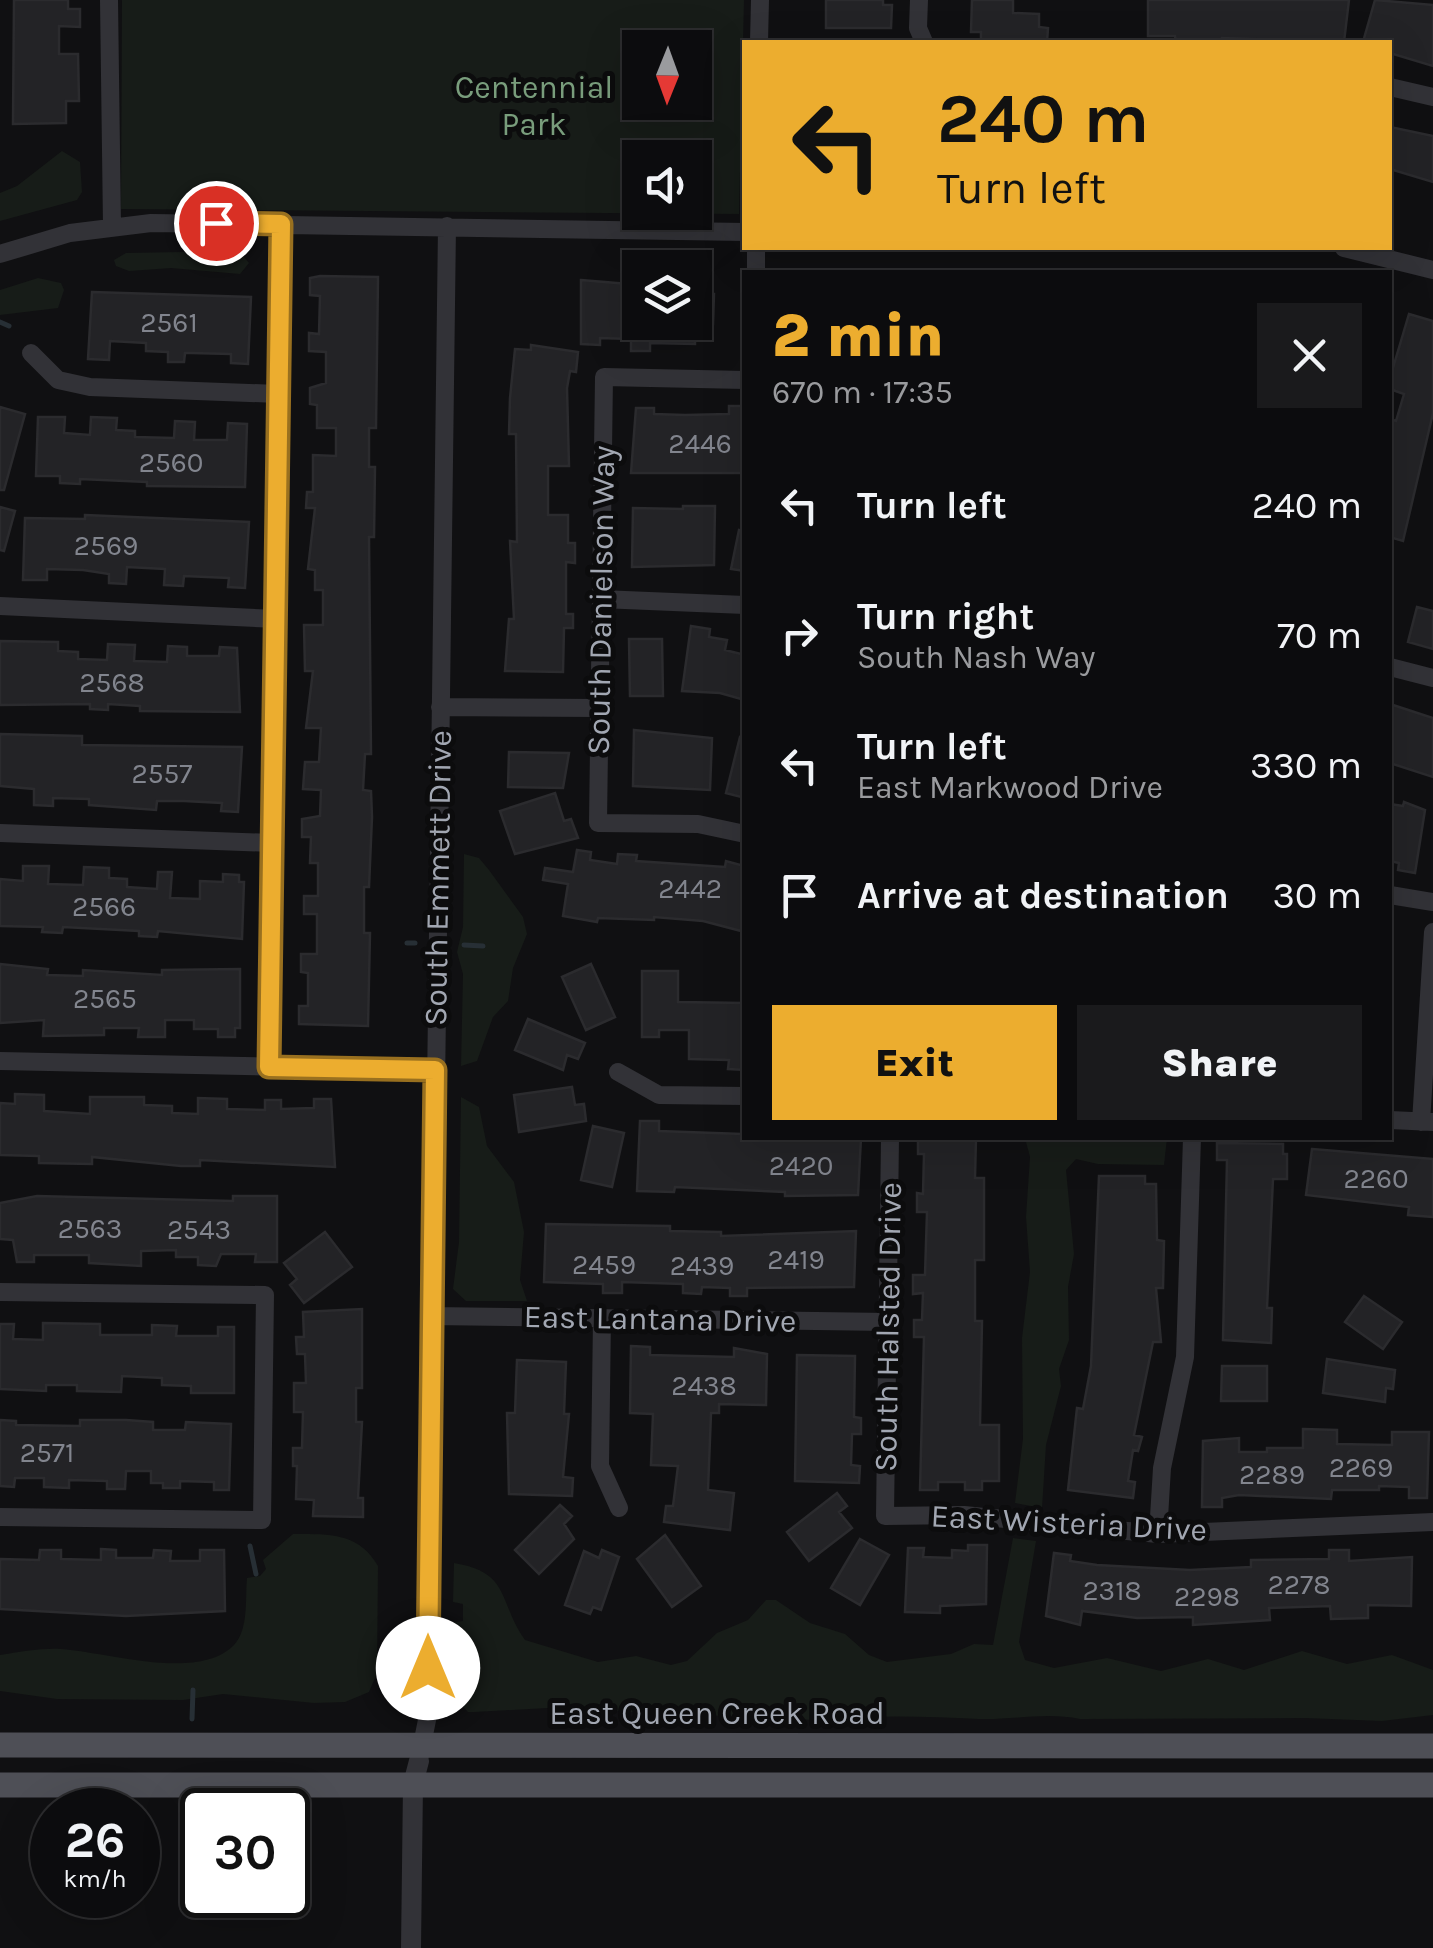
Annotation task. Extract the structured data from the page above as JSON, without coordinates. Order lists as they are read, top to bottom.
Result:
{
  "streets": {
    "main road": ["East Queen Creek Road"],
    "street": [
      "South Danielson Way",
      "South Emmett Drive",
      "East Lantana Drive",
      "South Halsted Drive",
      "East Wisteria Drive"
    ]
  },
  "crossings": [
    ["South Emmett Drive", "East Lantana Drive"],
    ["South Emmett Drive", "East Queen Creek Road"],
    ["East Lantana Drive", "South Halsted Drive"],
    ["South Halsted Drive", "East Wisteria Drive"]
  ],
  "parks": ["Centennial Park"],
  "house_numbers": [
    "2561",
    "2446",
    "2560",
    "2569",
    "2568",
    "2557",
    "2442",
    "2566",
    "2565",
    "2420",
    "2260",
    "2563",
    "2543",
    "2419",
    "2459",
    "2439",
    "2438",
    "2571",
    "2269",
    "2289",
    "2278",
    "2318",
    "2298"
  ],
  "north": "bottom",
  "page": {
    "turn": ["240 m", "Turn left"],
    "heading": ["2 min", "670 m · 17:35"],
    "list": [
      {
        "name": "Turn left",
        "value": "240 m"
      },
      {
        "name": "Turn right",
        "note": "South Nash Way",
        "value": "70 m"
      },
      {
        "name": "Turn left",
        "note": "East Markwood Drive",
        "value": "330 m"
      },
      {
        "name": "Arrive at destination",
        "value": "30 m"
      }
    ],
    "buttons": ["Exit", "Share"],
    "speed": "26 km/h",
    "limit": "30"
  }
}
